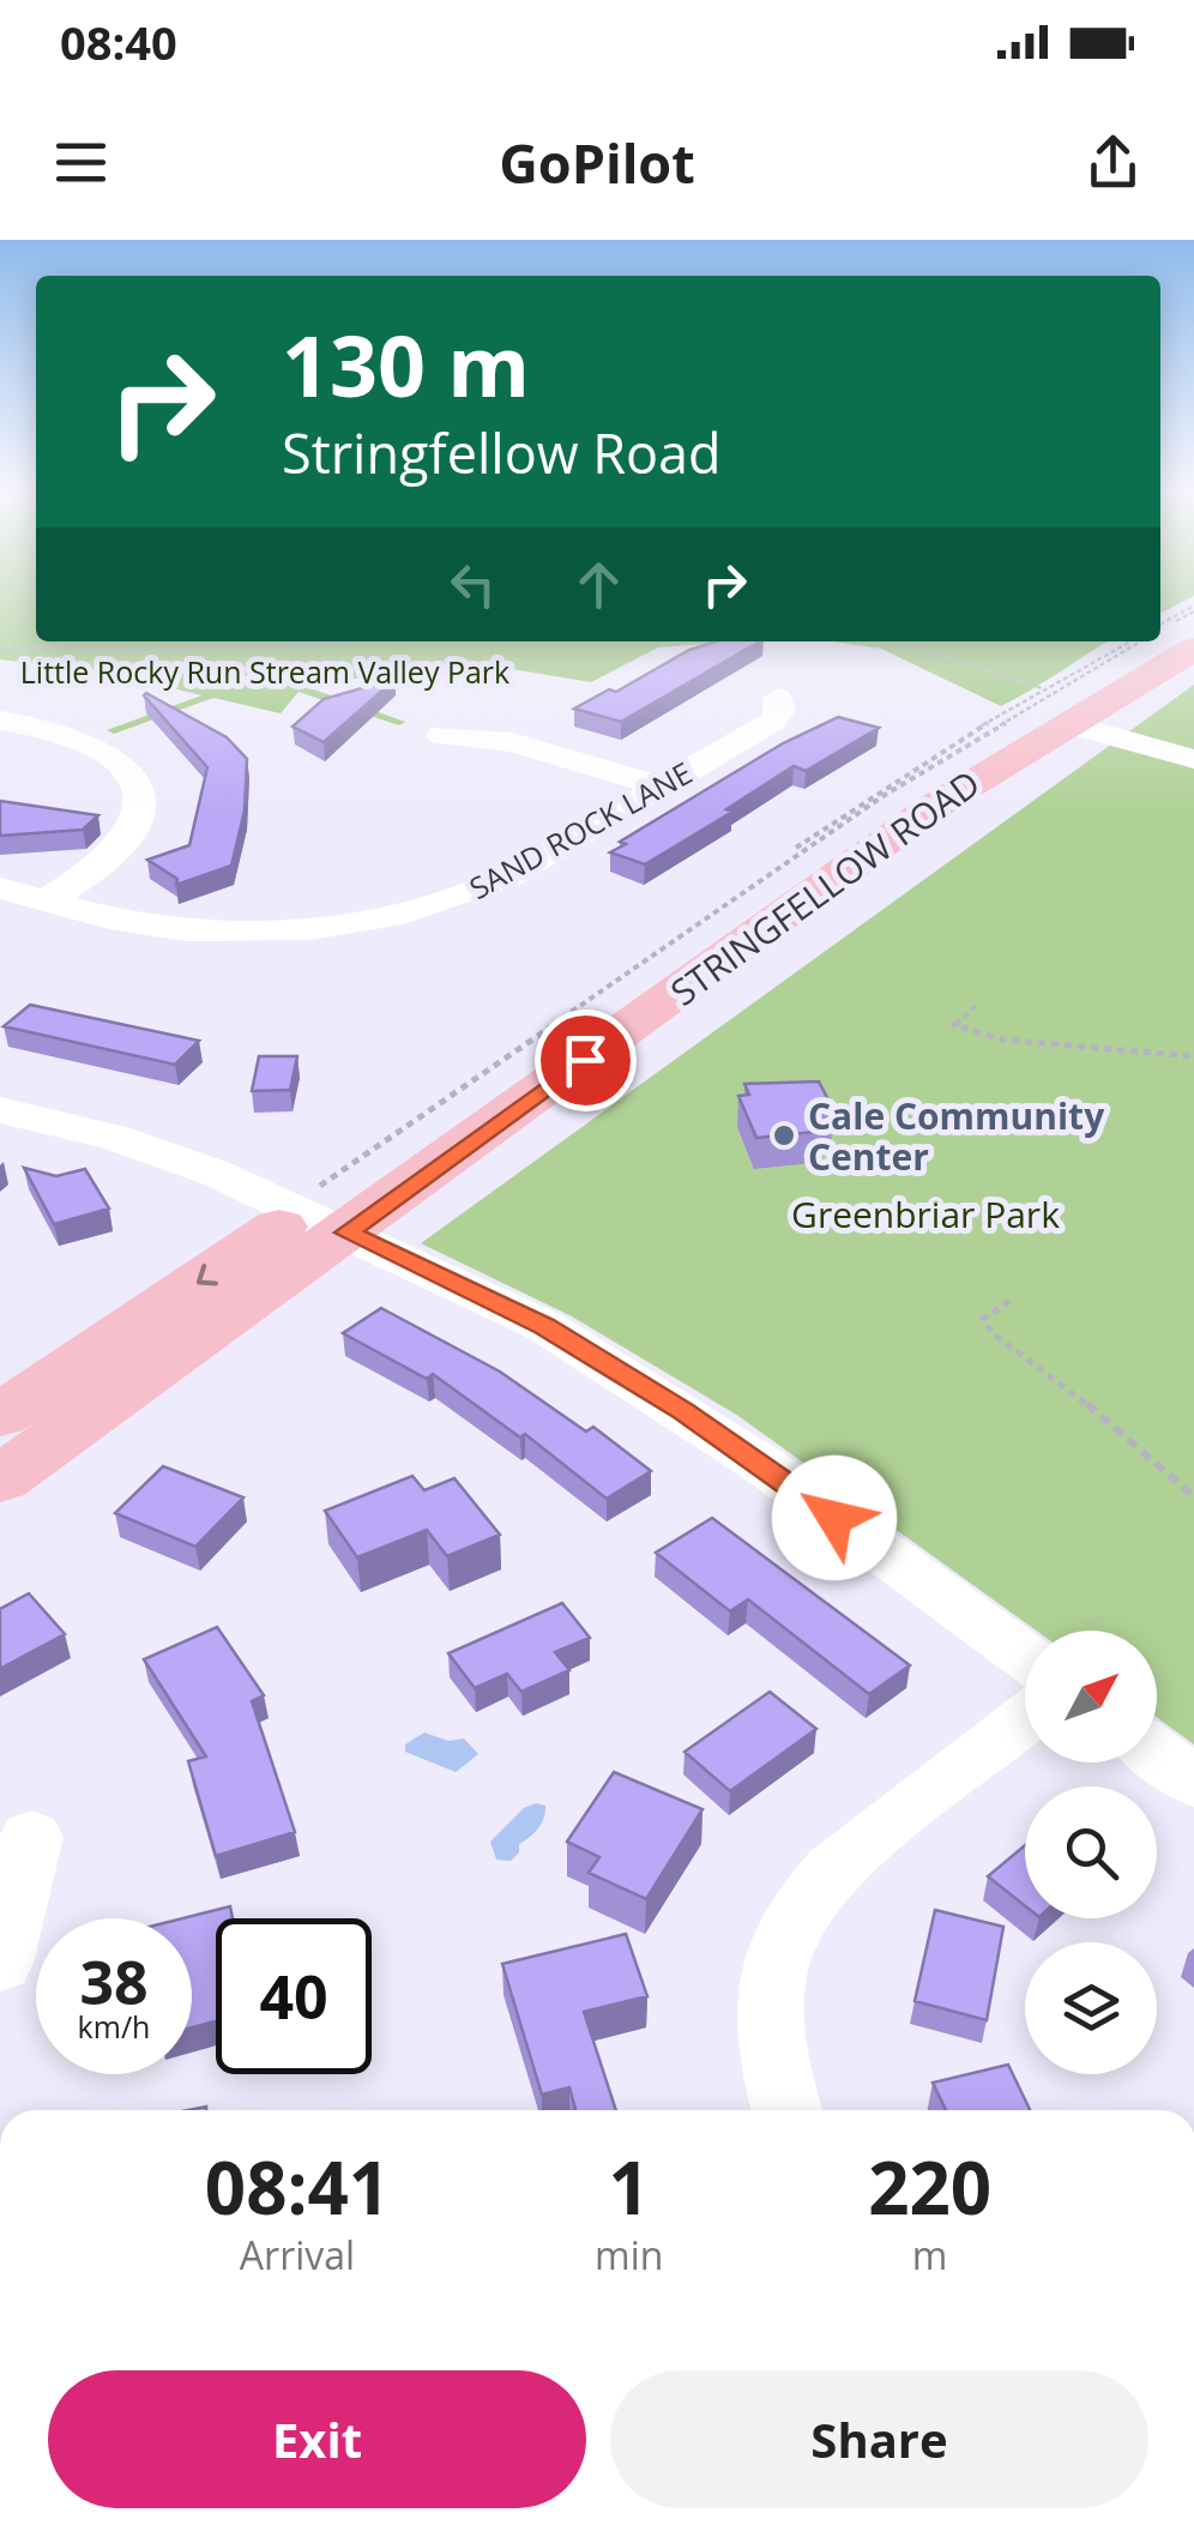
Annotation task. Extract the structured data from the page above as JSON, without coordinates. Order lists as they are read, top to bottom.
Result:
{
  "streets": {
    "main road": ["STRINGFELLOW ROAD"],
    "street": ["SAND ROCK LANE"]
  },
  "parks": ["Little Rocky Run Stream Valley Park", "Greenbriar Park"],
  "places": ["Cale Community Center"],
  "north": "top right",
  "page": {
    "status": "08:40",
    "header": "GoPilot",
    "turn": ["130 m", "Stringfellow Road"],
    "speed": "38 km/h",
    "limit": "40",
    "eta": [
      "08:41",
      "Arrival",
      "1",
      "min",
      "220",
      "m"
    ],
    "buttons": ["Exit", "Share"]
  }
}
